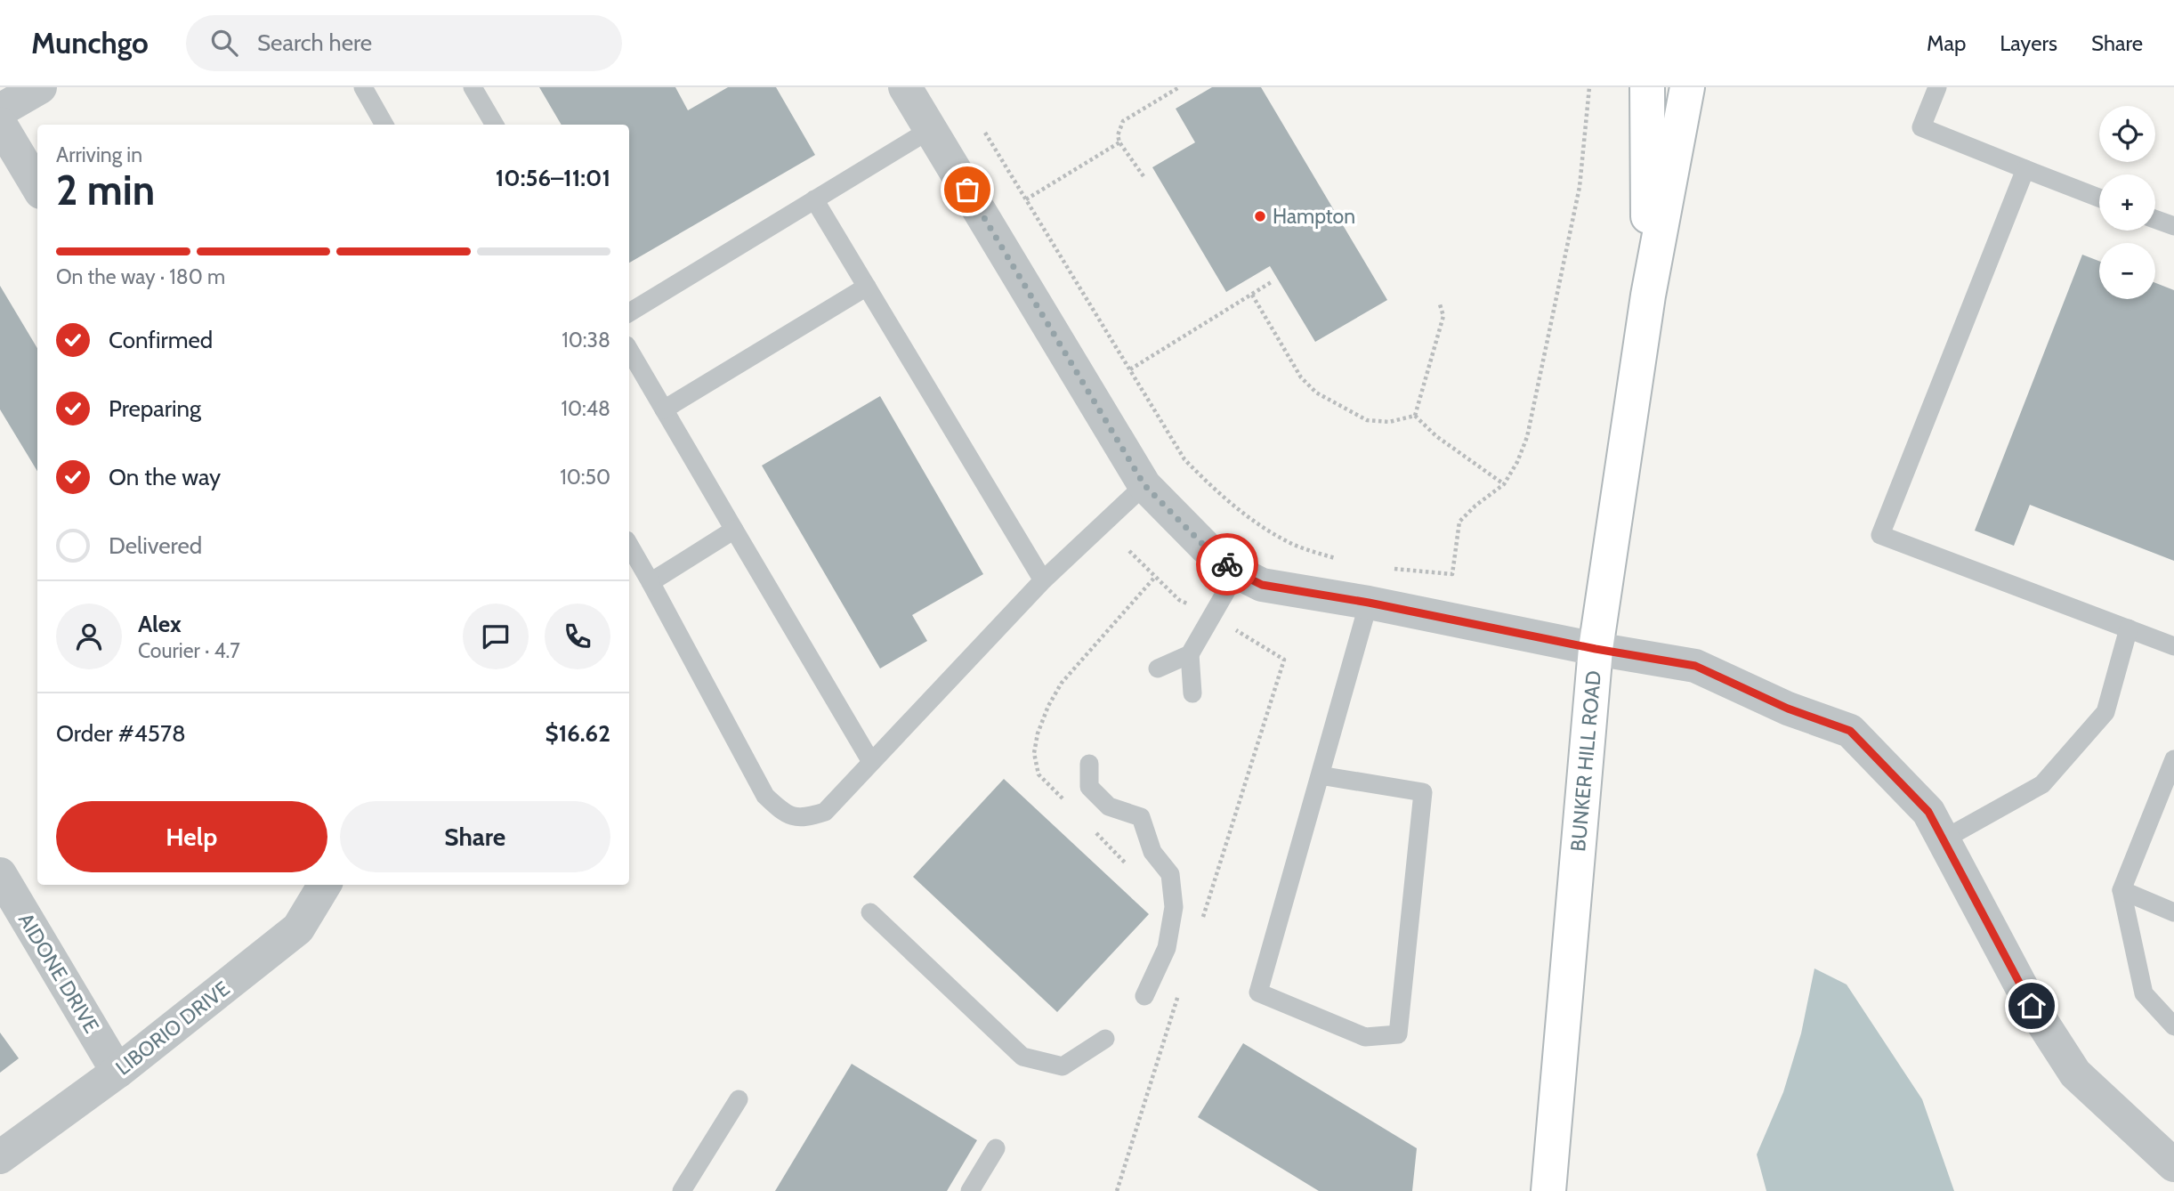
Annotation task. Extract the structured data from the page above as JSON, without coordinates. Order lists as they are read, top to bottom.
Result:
{
  "streets": {
    "main road": ["BUNKER HILL ROAD"],
    "street": ["AIDONE DRIVE", "LIBORIO DRIVE"]
  },
  "crossings": [
    ["AIDONE DRIVE", "LIBORIO DRIVE"]
  ],
  "places": ["Hampton"],
  "page": {
    "header": "Munchgo",
    "search": "Search here",
    "nav": ["Map", "Layers", "Share"],
    "map_buttons": ["+", "−"],
    "heading": ["2 min", "Arriving in", "10:56–11:01"],
    "panel": [
      "Alex",
      "Courier · 4.7",
      "Order #4578",
      "$16.62"
    ],
    "bar": "On the way · 180 m",
    "list": [
      ["Confirmed", "10:38"],
      ["Preparing", "10:48"],
      ["On the way", "10:50"],
      "Delivered"
    ],
    "buttons": ["Help", "Share"]
  }
}
